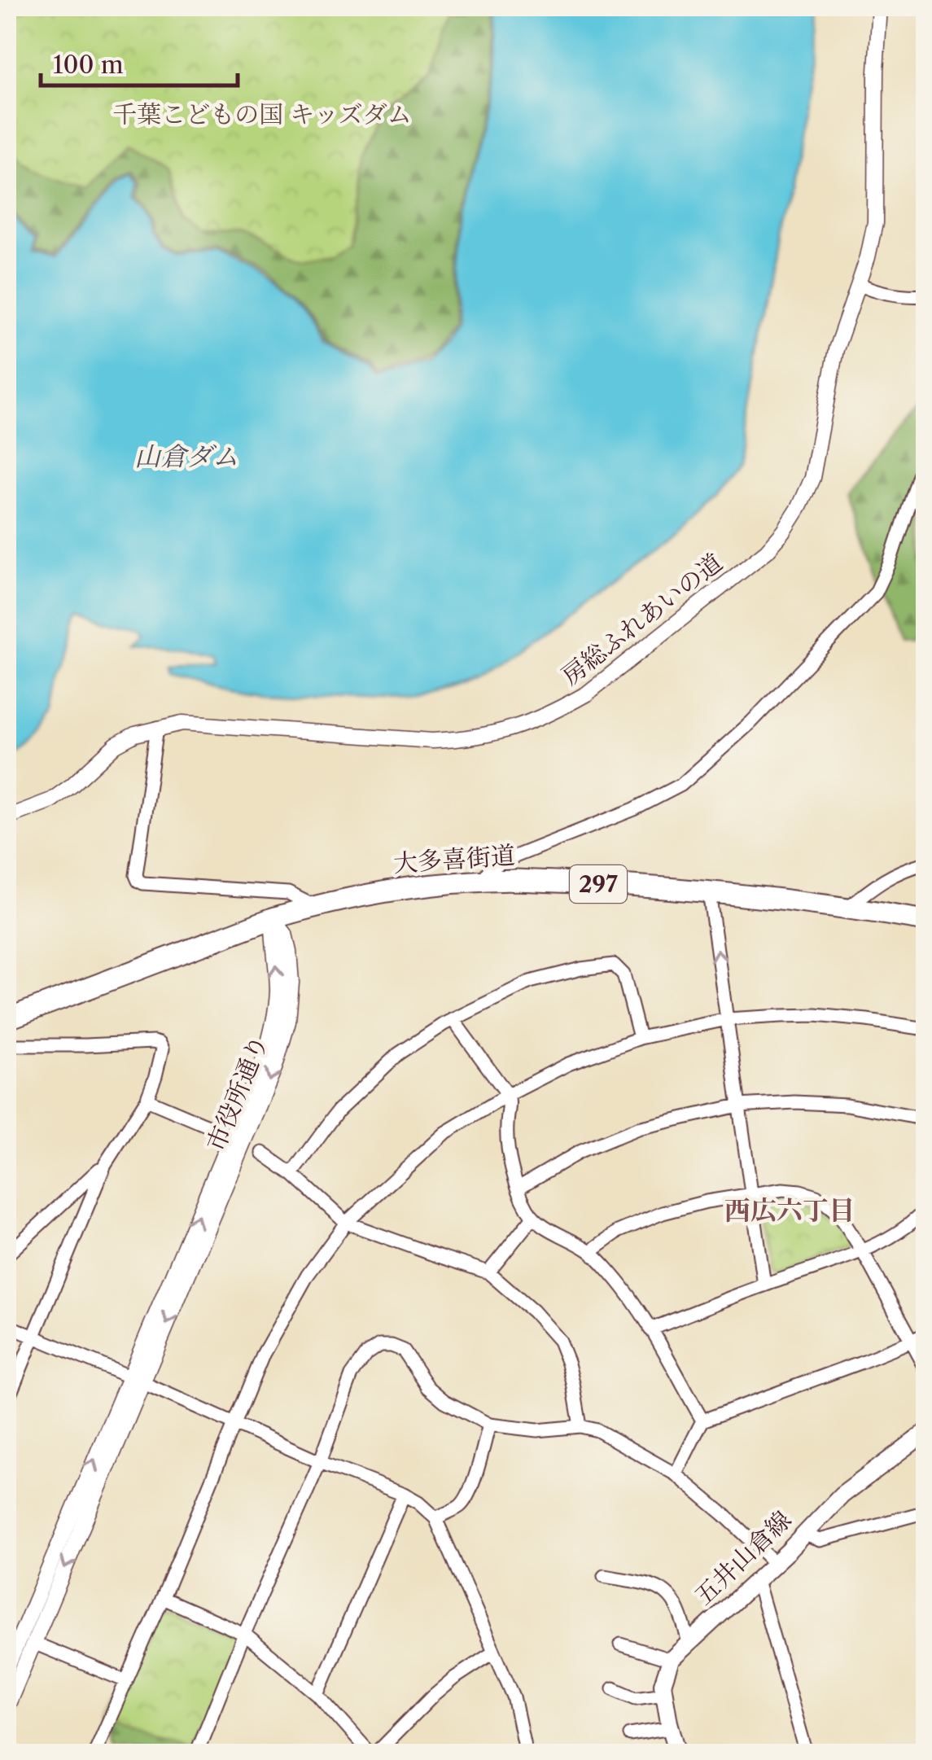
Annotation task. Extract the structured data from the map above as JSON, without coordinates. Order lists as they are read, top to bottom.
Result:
{
  "streets": {
    "highway": ["大多喜街道", "297"],
    "main road": ["五井山倉線"],
    "street": ["房総ふれあいの道", "市役所通り"]
  },
  "crossings": [
    ["大多喜街道", "市役所通り"]
  ],
  "districts": ["西広六丁目"],
  "water": ["山倉ダム"],
  "parks": ["千葉こどもの国 キッズダム"],
  "scale_bar": "100 m"
}
